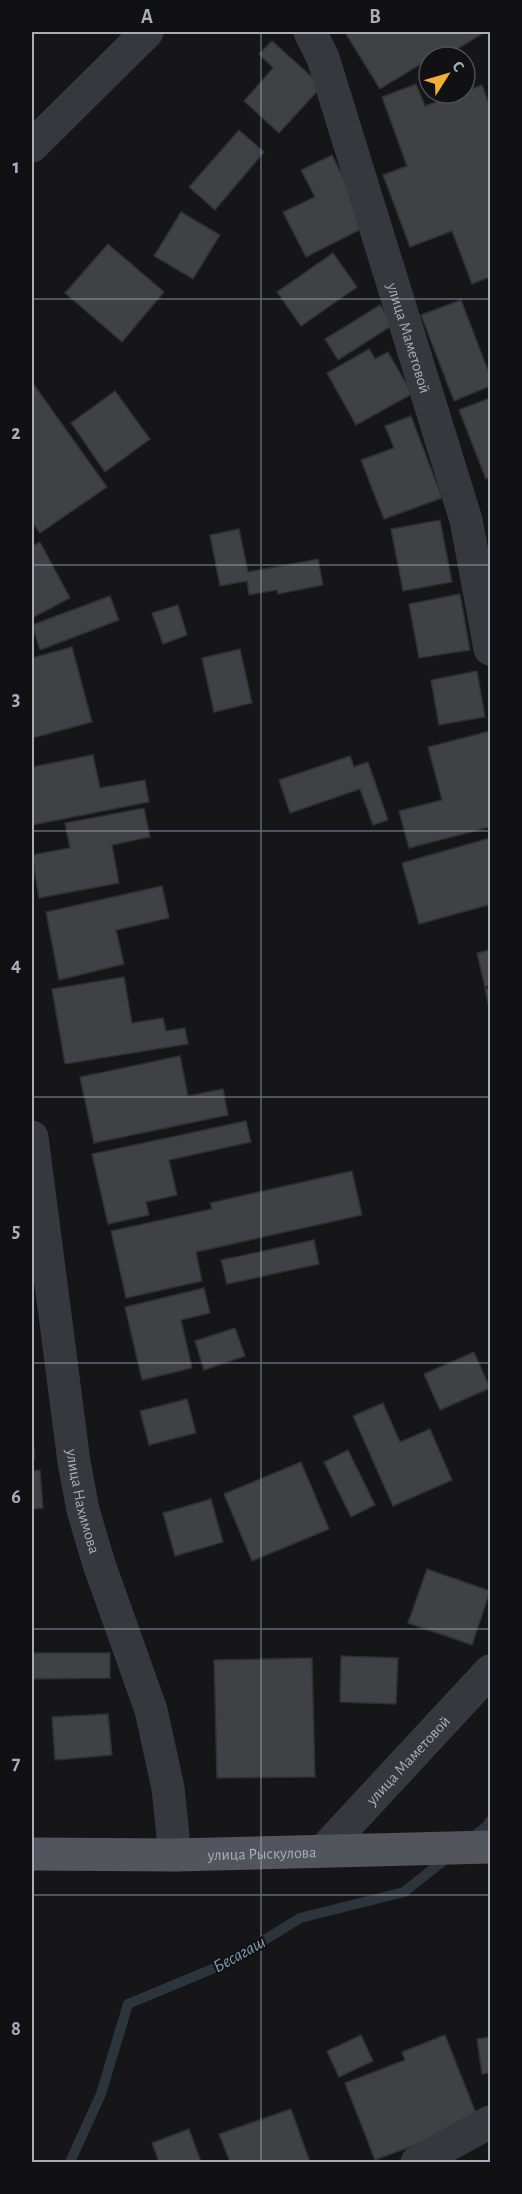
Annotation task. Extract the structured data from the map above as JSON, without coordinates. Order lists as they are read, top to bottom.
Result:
{
  "streets": {
    "main road": ["улица Рыскулова"],
    "street": ["улица Маметовой", "улица Нахимова"]
  },
  "crossings": [
    ["улица Маметовой", "улица Рыскулова"],
    ["улица Нахимова", "улица Рыскулова"]
  ],
  "water": ["Бесагаш"],
  "north": "top right",
  "grid": {
    "columns": ["A", "B"],
    "rows": [
      "1",
      "2",
      "3",
      "4",
      "5",
      "6",
      "7",
      "8"
    ]
  }
}
